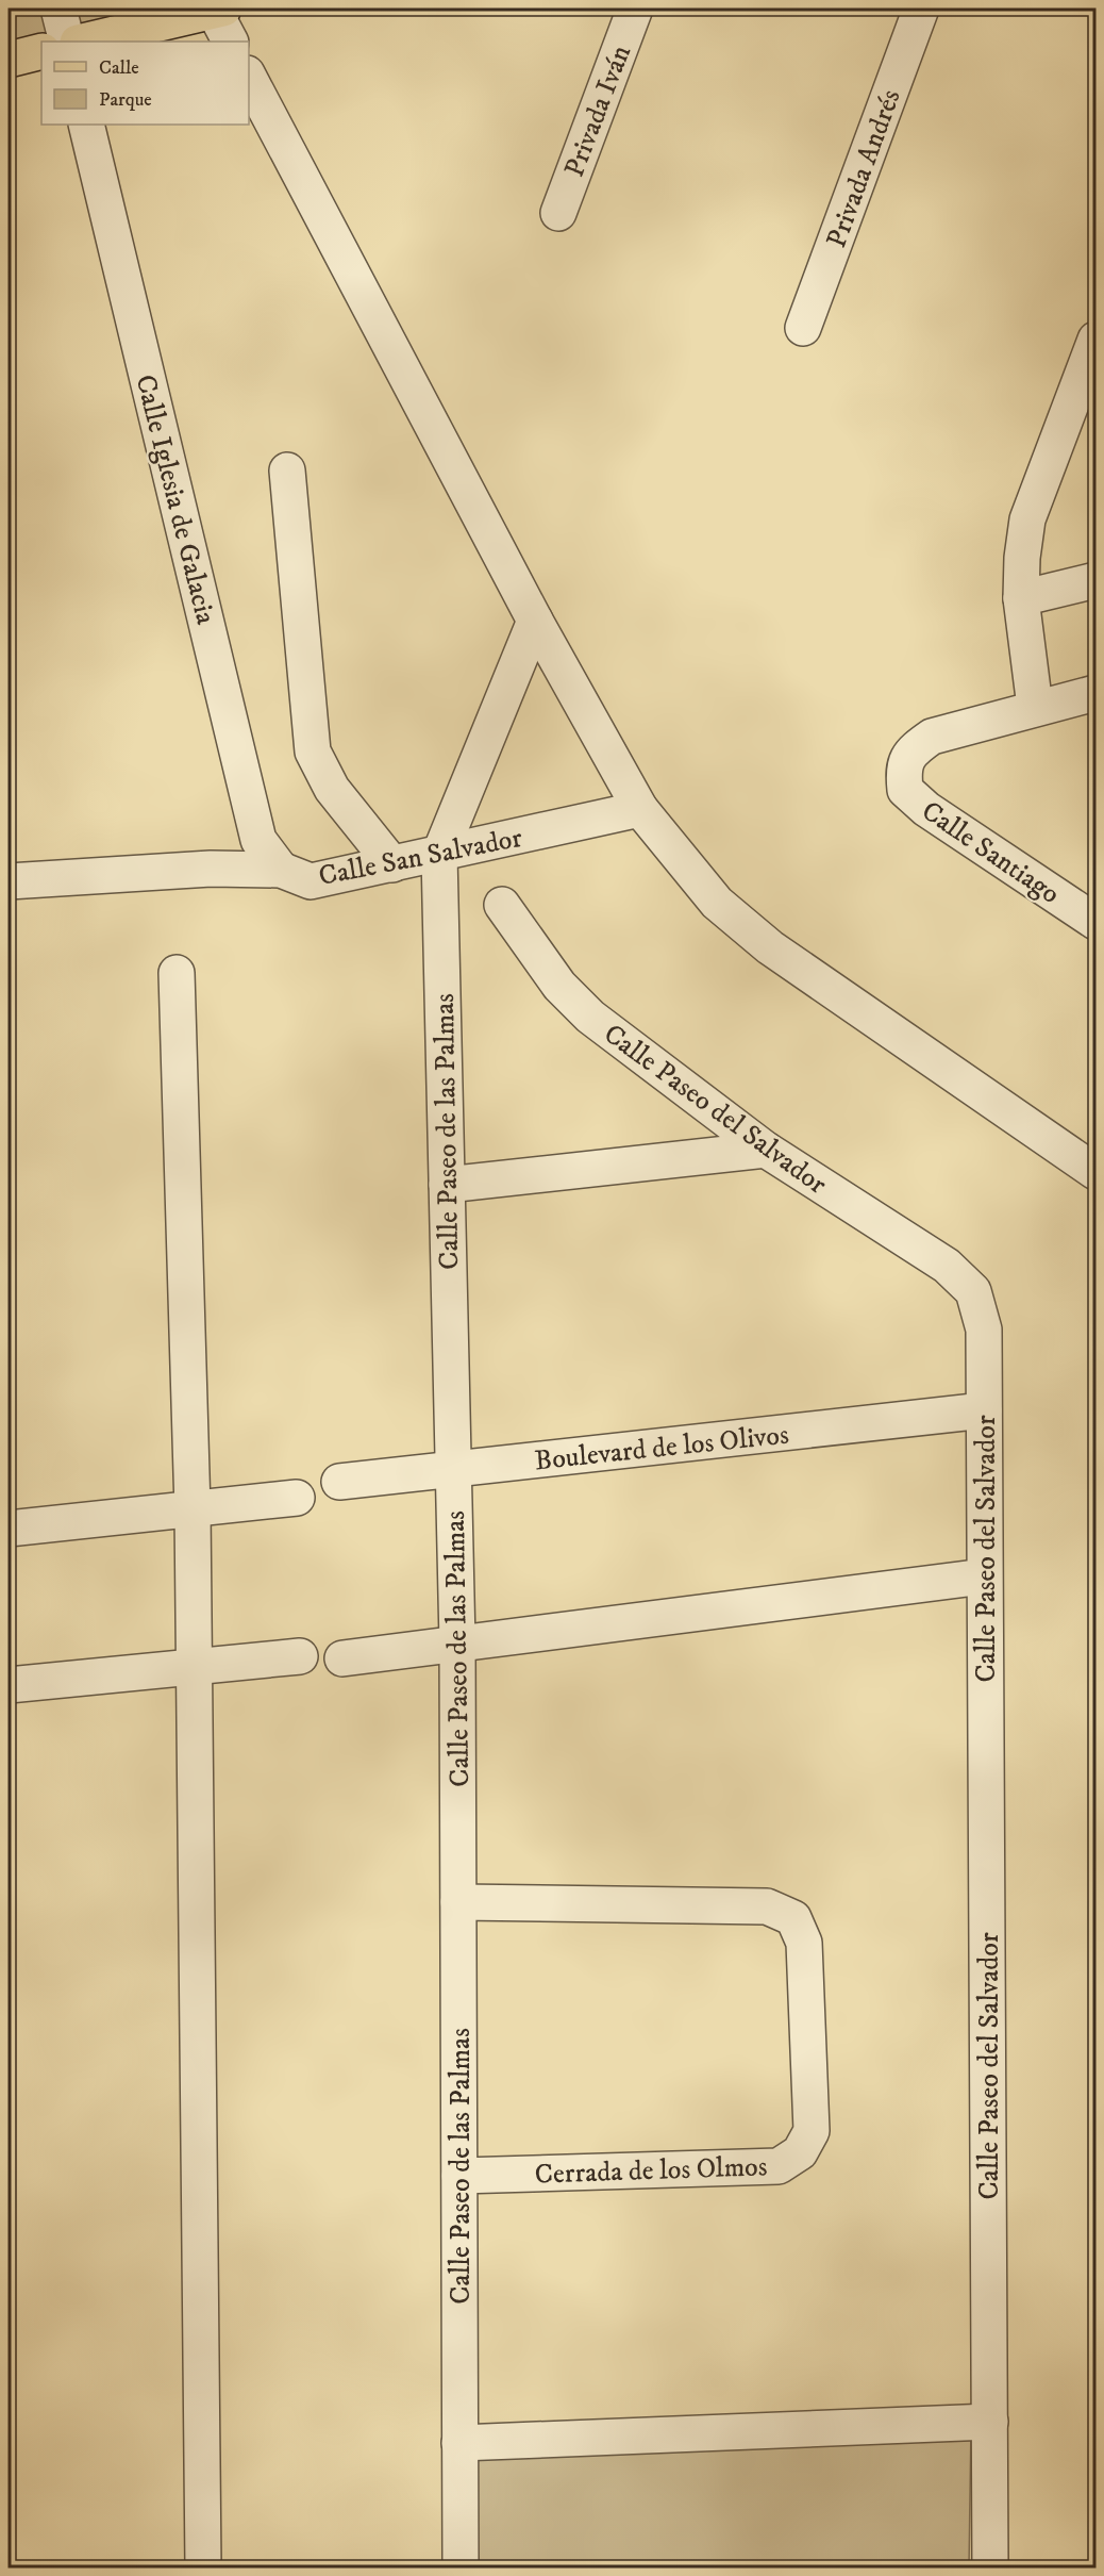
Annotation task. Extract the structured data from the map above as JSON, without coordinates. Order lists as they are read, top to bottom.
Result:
{
  "streets": {
    "street": [
      "Privada Iván",
      "Privada Andrés",
      "Calle Iglesia de Galacia",
      "Calle Santiago",
      "Calle San Salvador",
      "Calle Paseo del Salvador",
      "Calle Paseo de las Palmas",
      "Boulevard de los Olivos",
      "Cerrada de los Olmos"
    ]
  },
  "crossings": [
    ["Calle Iglesia de Galacia", "Calle San Salvador"],
    ["Calle San Salvador", "Calle Paseo de las Palmas"],
    ["Calle Paseo del Salvador", "Boulevard de los Olivos"],
    ["Calle Paseo de las Palmas", "Boulevard de los Olivos"],
    ["Calle Paseo de las Palmas", "Cerrada de los Olmos"]
  ],
  "legend": ["Calle", "Parque"]
}
